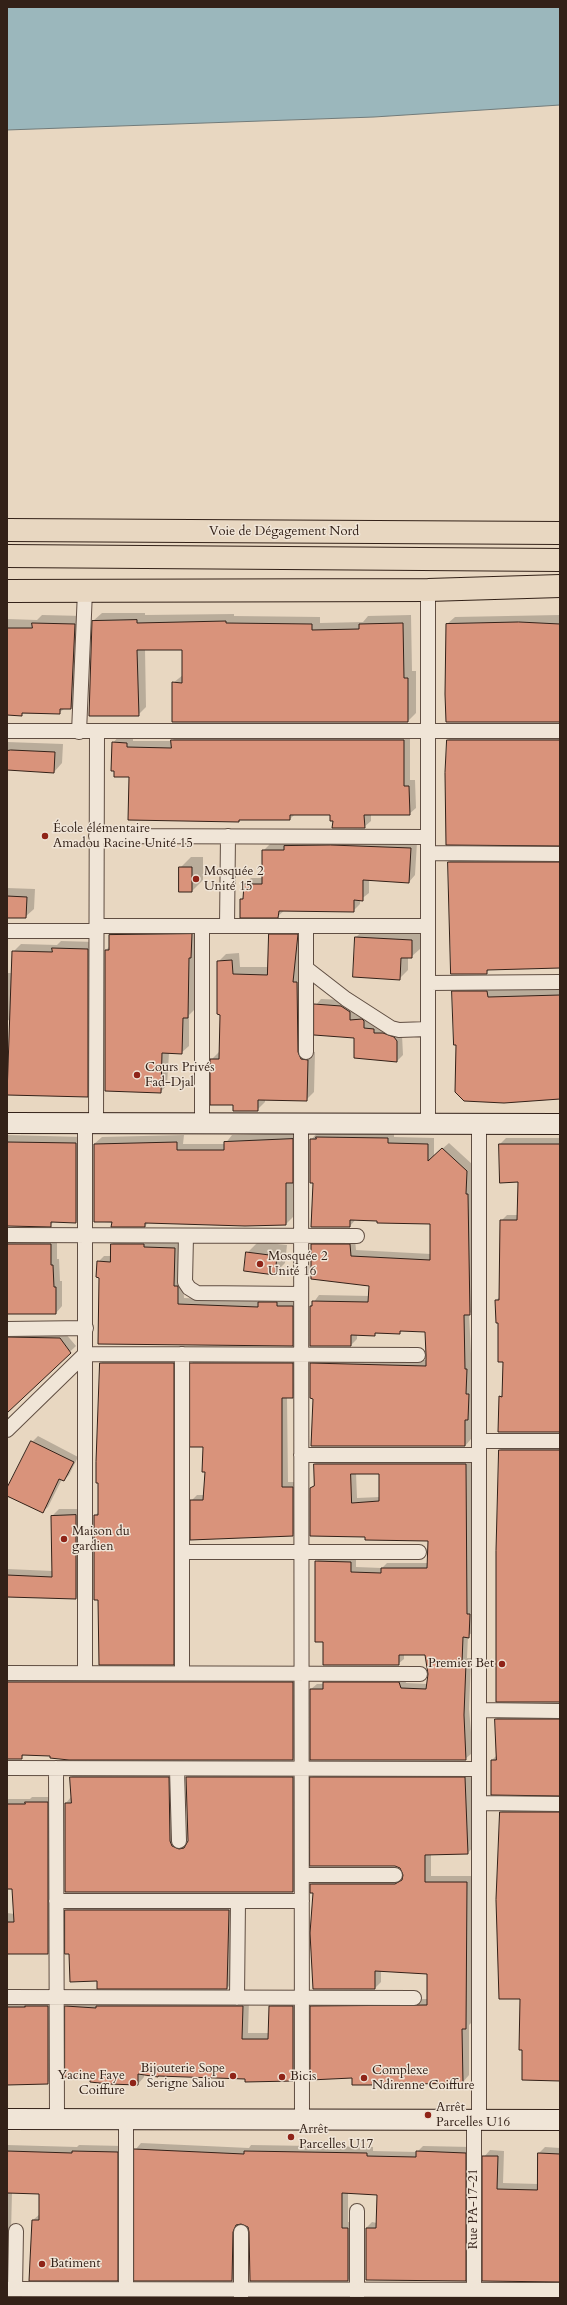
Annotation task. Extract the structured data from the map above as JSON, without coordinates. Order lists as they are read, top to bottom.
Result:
{
  "streets": {
    "main road": ["Voie de Dégagement Nord"],
    "street": ["Rue PA-17-21"]
  },
  "places": [
    "École élémentaire Amadou Racine Unité 15",
    "Mosquée 2 Unité 15",
    "Cours Privés Fad-Djal",
    "Mosquée 2 Unité 16",
    "Maison du gardien",
    "Premier Bet",
    "Bijouterie Sope Serigne Saliou",
    "Bicis",
    "Complexe Ndirenne Coiffure",
    "Yacine Faye Coiffure",
    "Arrêt Parcelles U16",
    "Arrêt Parcelles U17",
    "Batiment"
  ]
}
